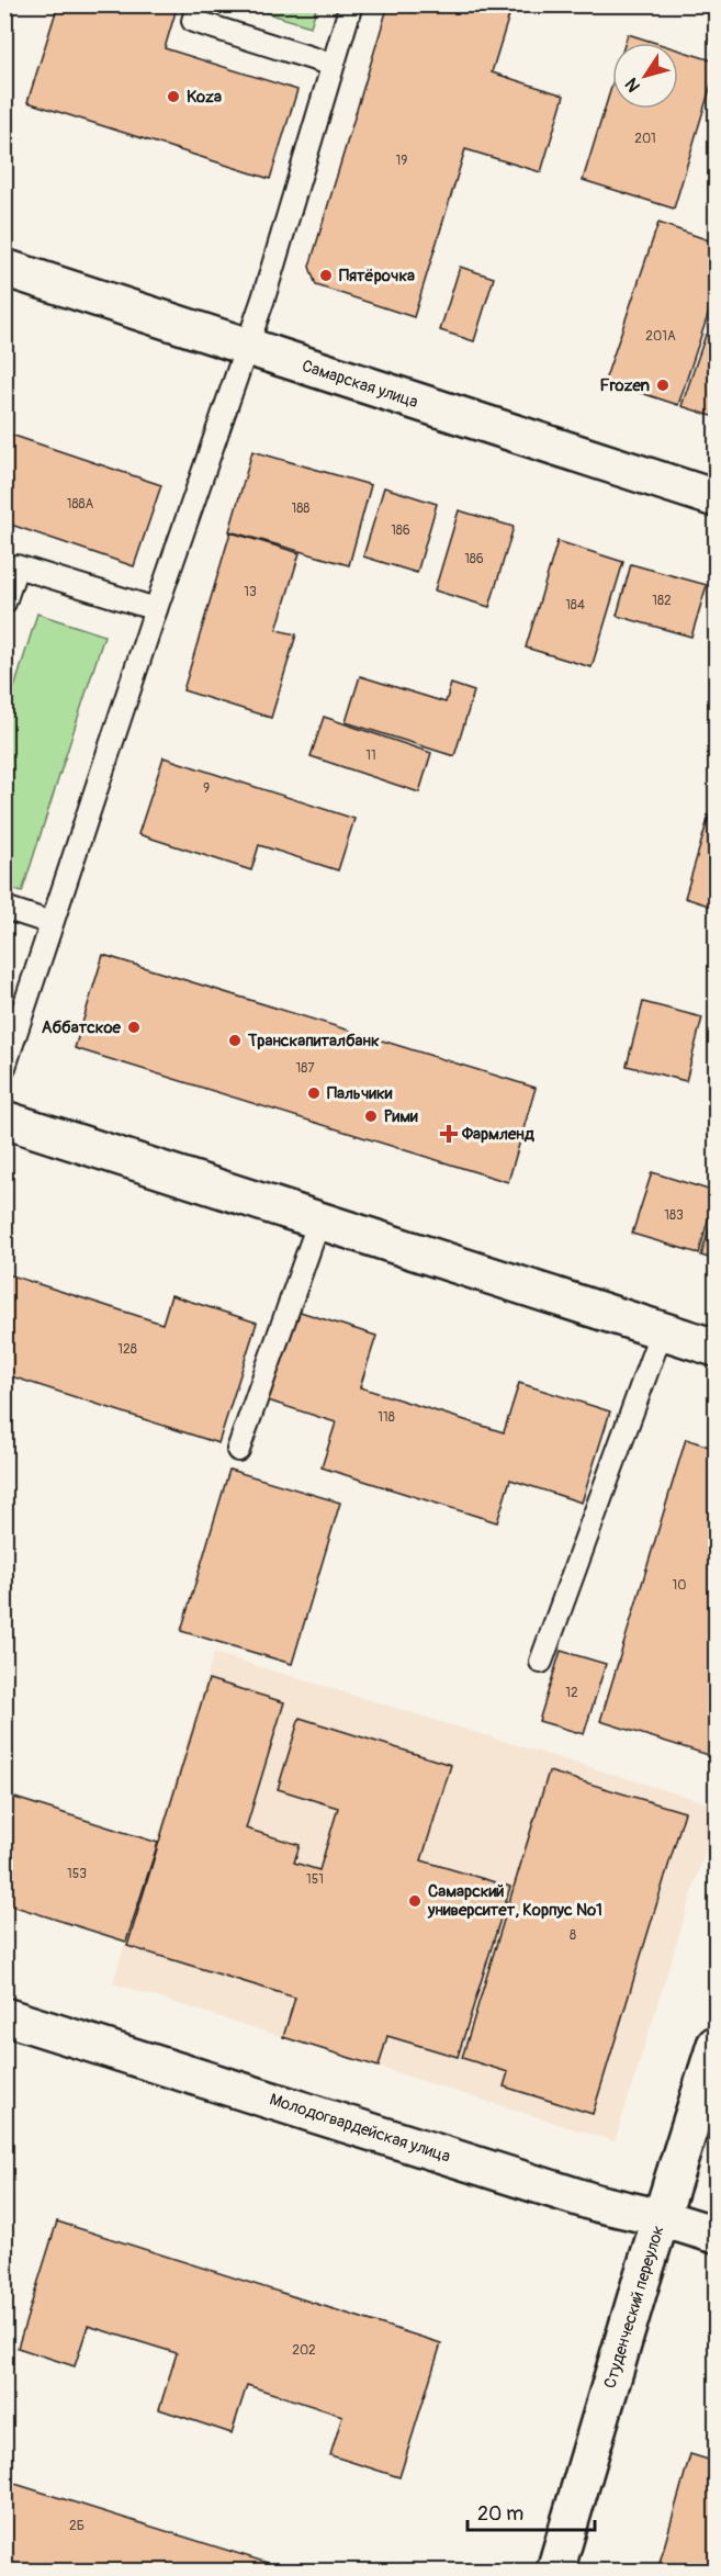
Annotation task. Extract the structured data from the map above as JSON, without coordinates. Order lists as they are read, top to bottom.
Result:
{
  "streets": {
    "street": ["Самарская улица", "Молодогвардейская улица", "Студенческий переулок"]
  },
  "crossings": [
    ["Молодогвардейская улица", "Студенческий переулок"]
  ],
  "places": {
    "other": [
      "Koza",
      "Пятёрочка",
      "Frozen",
      "Аббатское",
      "Транскапиталбанк",
      "Пальчики",
      "Рими",
      "Самарский университет, Корпус №1"
    ],
    "health": ["Фармленд"]
  },
  "house_numbers": [
    "201",
    "19",
    "201А",
    "188А",
    "188",
    "186",
    "186",
    "13",
    "182",
    "184",
    "11",
    "9",
    "187",
    "183",
    "128",
    "118",
    "10",
    "12",
    "153",
    "151",
    "8",
    "202",
    "2Б"
  ],
  "scale_bar": "20 m",
  "north": "bottom left"
}
